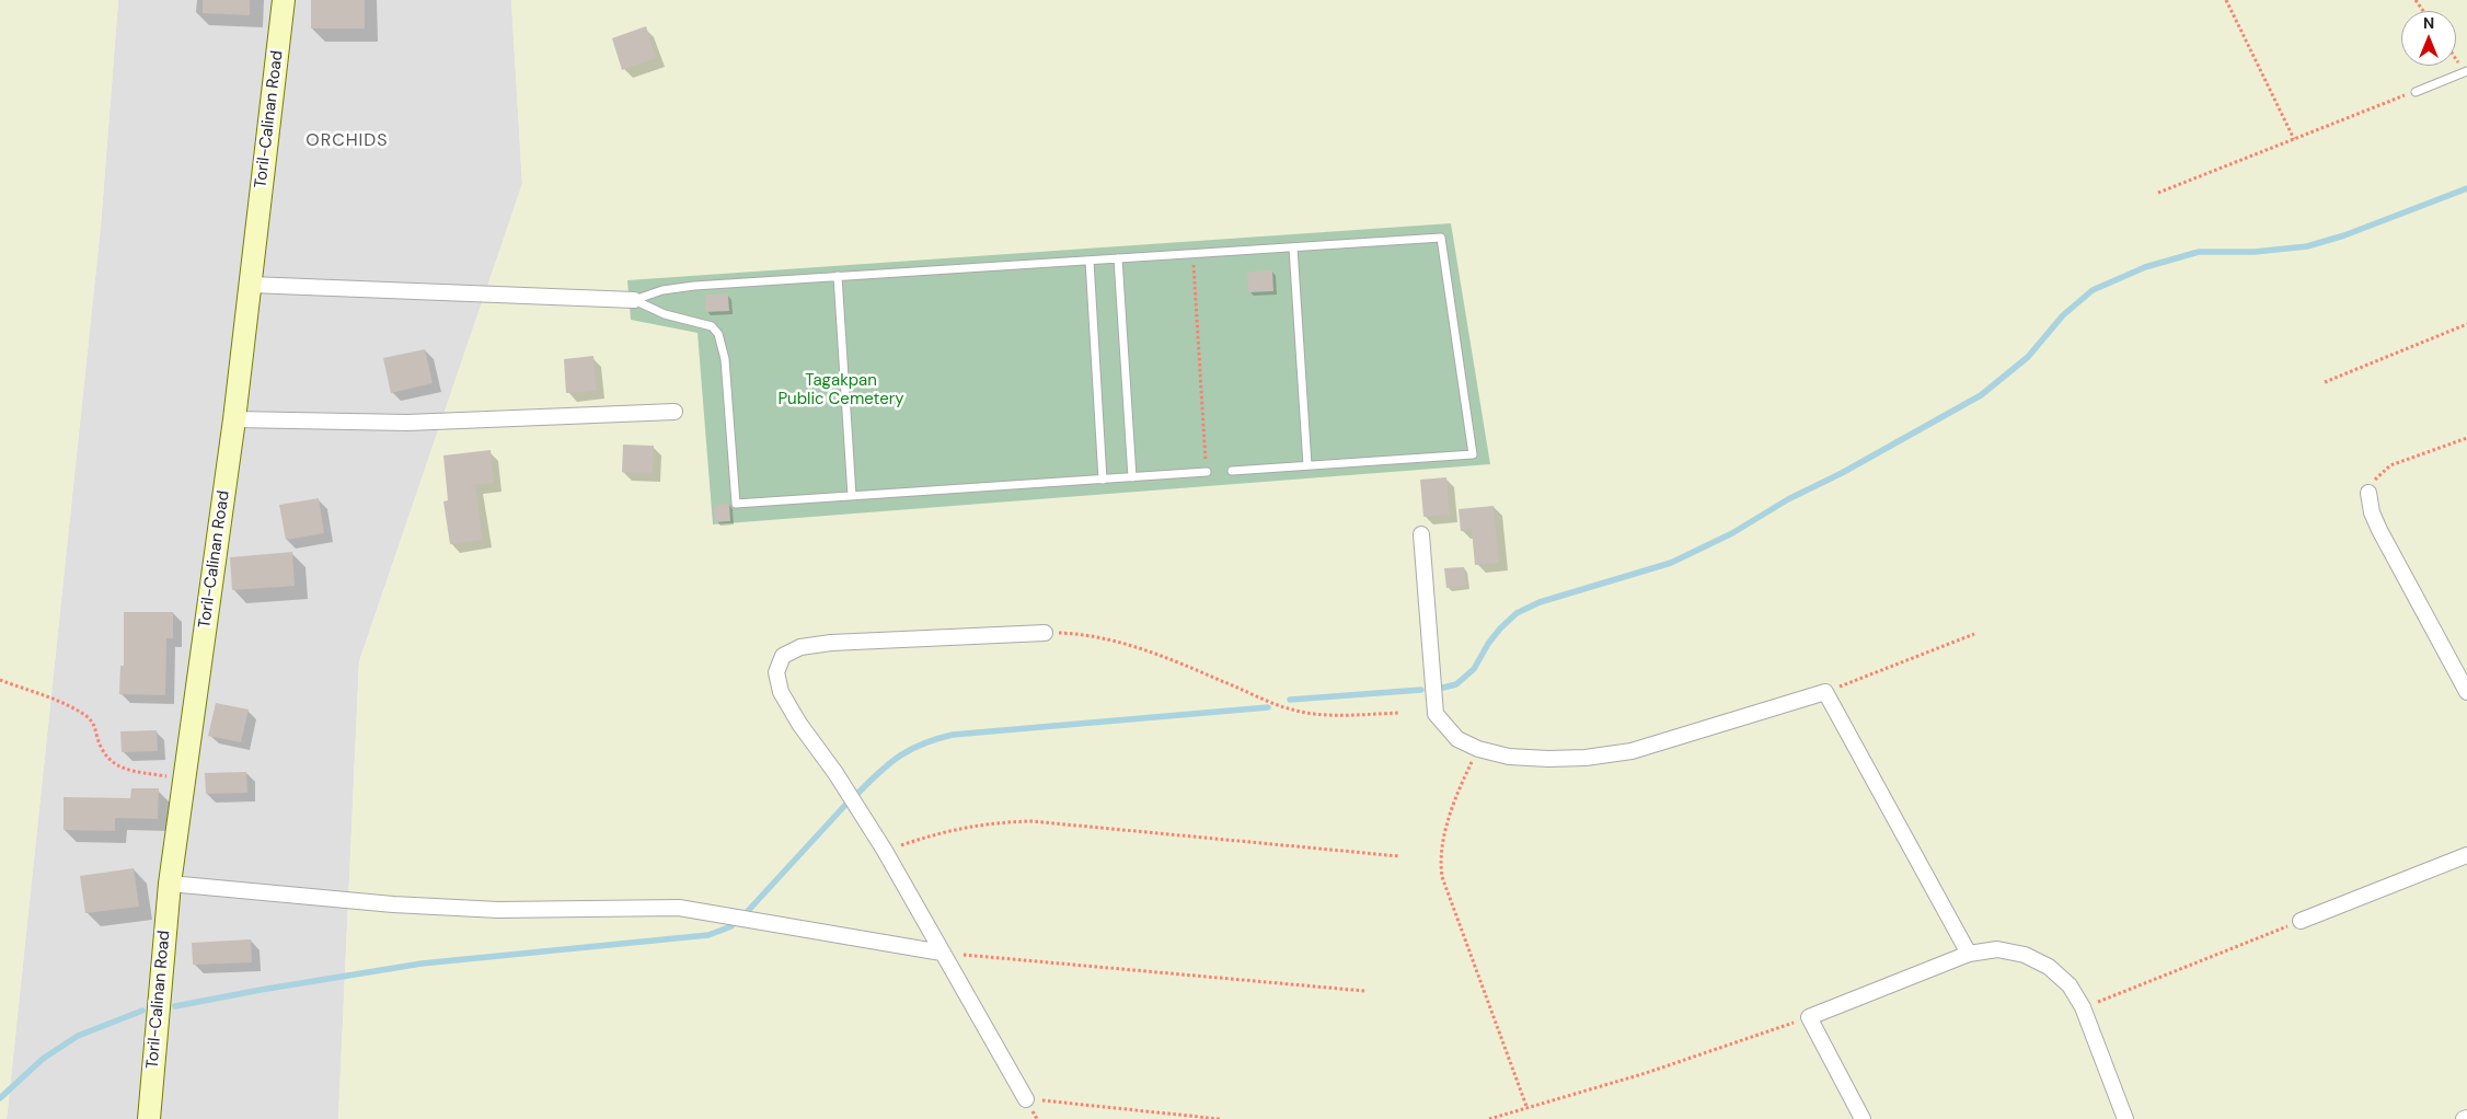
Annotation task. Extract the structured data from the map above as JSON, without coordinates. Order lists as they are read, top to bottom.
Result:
{
  "streets": {
    "main road": ["Toril-Calinan Road"]
  },
  "districts": ["ORCHIDS"],
  "parks": ["Tagakpan Public Cemetery"],
  "north": "top"
}
